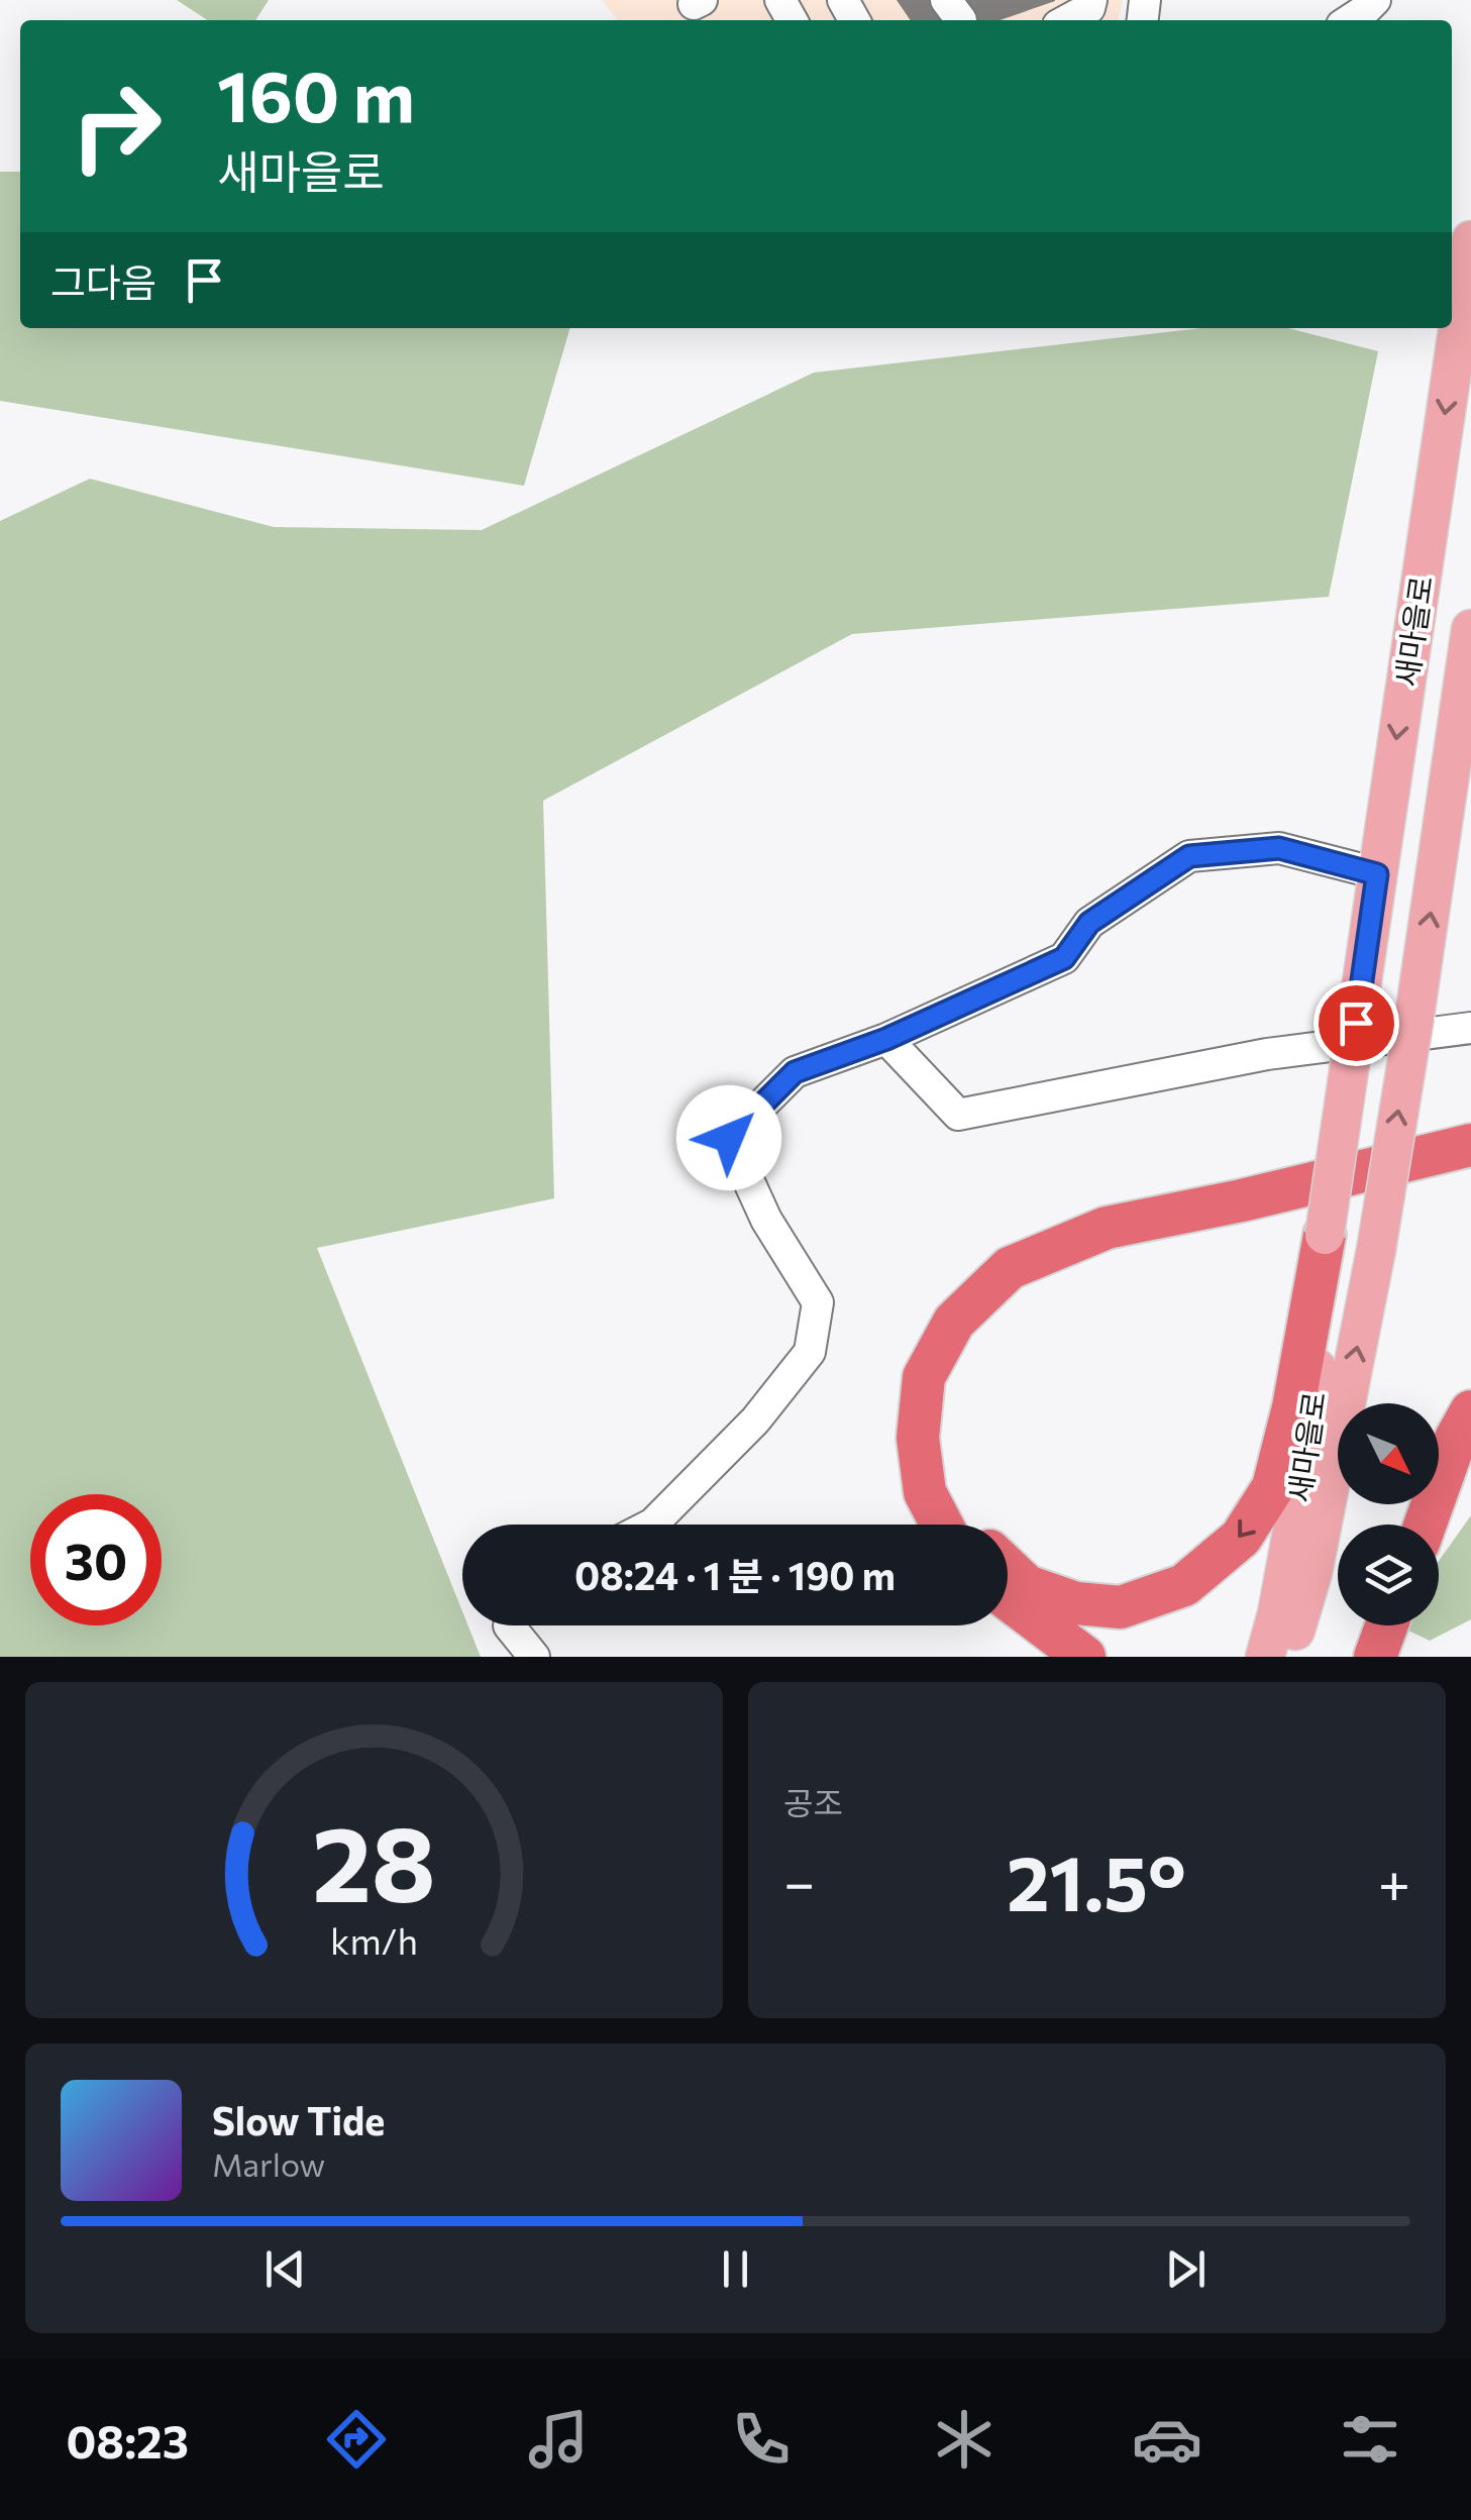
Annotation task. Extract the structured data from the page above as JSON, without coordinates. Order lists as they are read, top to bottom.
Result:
{
  "streets": {
    "main road": ["새마을로"]
  },
  "north": "bottom right",
  "page": {
    "turn": ["160 m", "새마을로"],
    "then": "그다음",
    "limit": "30",
    "trip": "08:24 · 1 분 · 190 m",
    "tile": "공조",
    "heat": ["−", "21.5°", "+"],
    "song": ["Slow Tide", "Marlow"],
    "tabs": "08:23",
    "gauge": ["28", "km/h"]
  }
}
